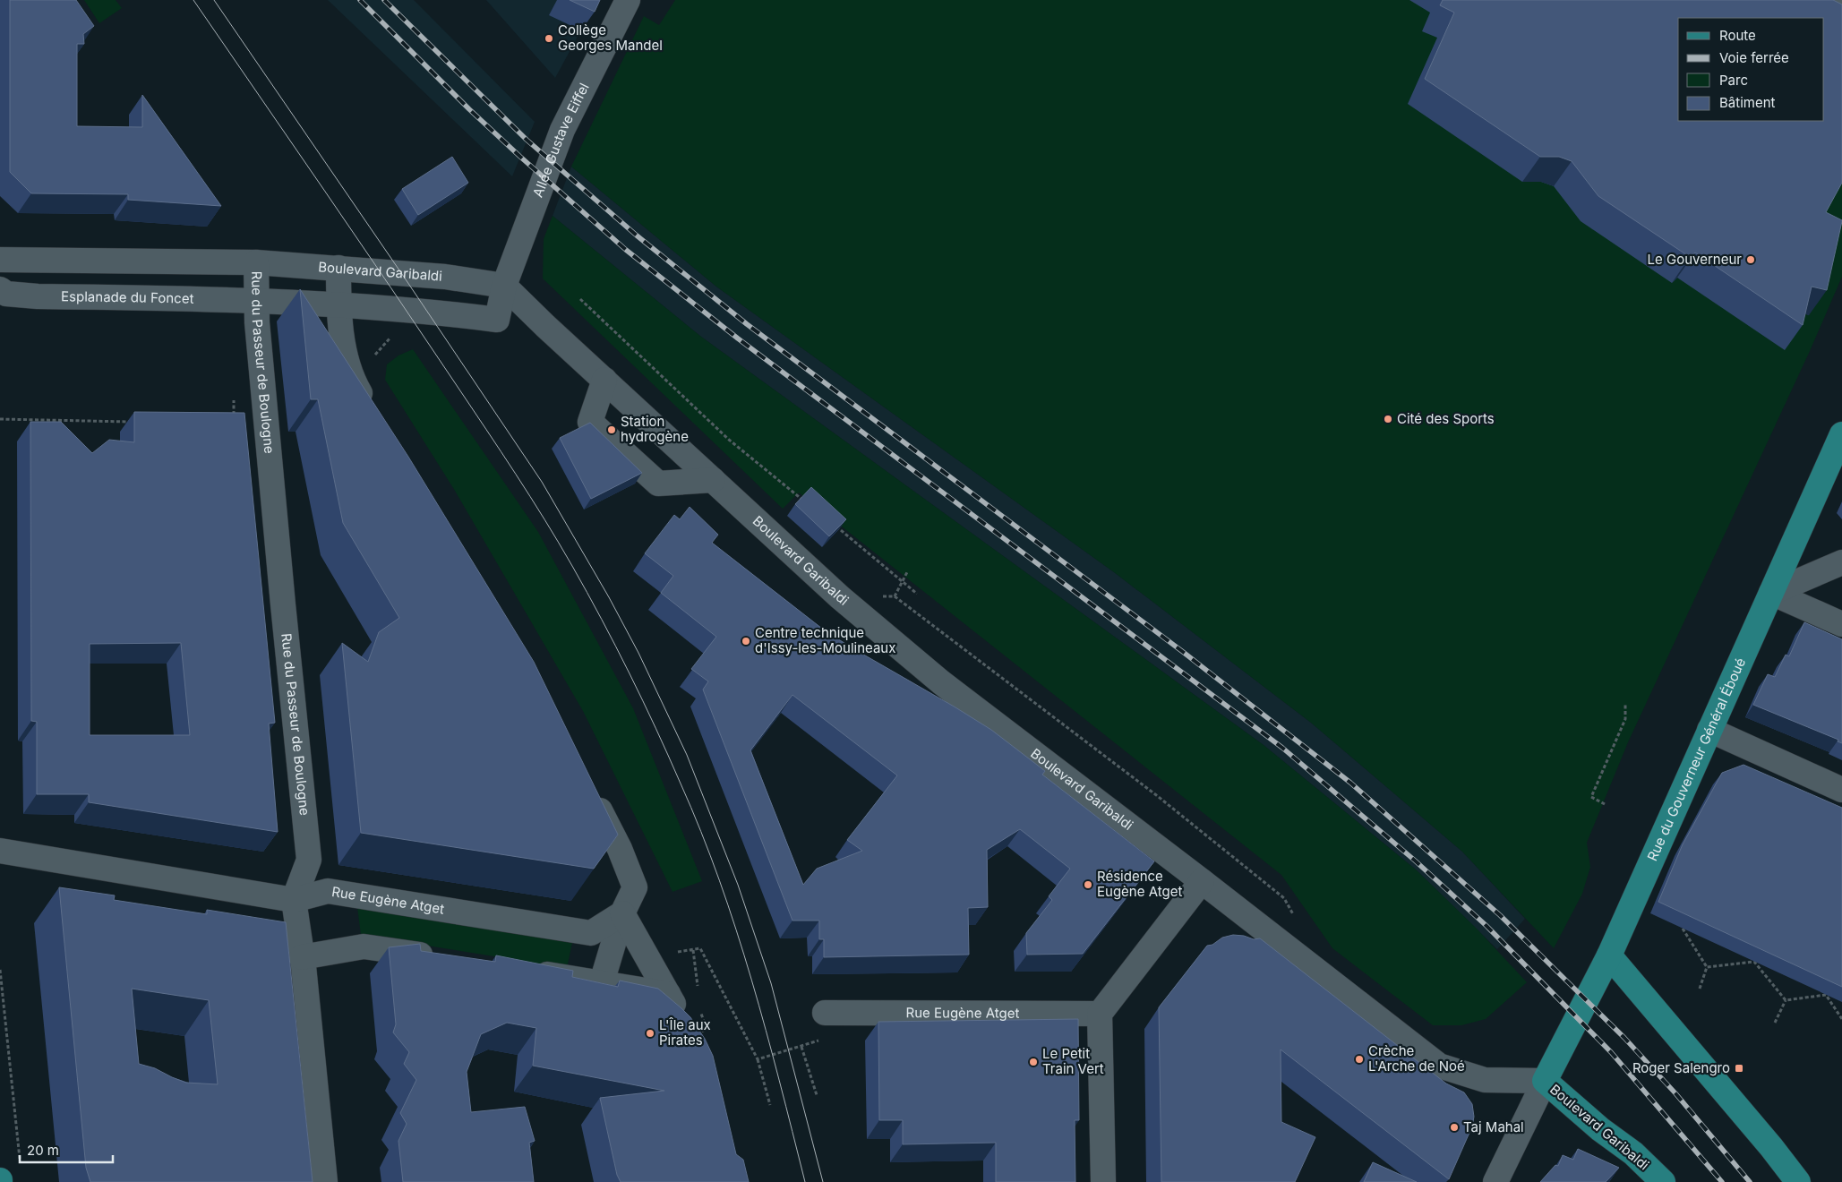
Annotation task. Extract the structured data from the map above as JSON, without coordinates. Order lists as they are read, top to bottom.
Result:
{
  "streets": {
    "main road": ["Boulevard Garibaldi", "Rue du Gouverneur Général Éboué"],
    "street": [
      "Allée Gustave Eiffel",
      "Esplanade du Foncet",
      "Rue du Passeur de Boulogne",
      "Rue Eugène Atget"
    ]
  },
  "crossings": [
    ["Allée Gustave Eiffel", "Boulevard Garibaldi"],
    ["Boulevard Garibaldi", "Rue du Passeur de Boulogne"],
    ["Boulevard Garibaldi", "Rue du Gouverneur Général Éboué"],
    ["Esplanade du Foncet", "Rue du Passeur de Boulogne"],
    ["Rue du Passeur de Boulogne", "Rue Eugène Atget"]
  ],
  "places": {
    "other": [
      "Collège Georges Mandel",
      "Le Gouverneur",
      "Cité des Sports",
      "Station hydrogène",
      "Centre technique d'Issy-les-Moulineaux",
      "Résidence Eugène Atget",
      "L'Île aux Pirates",
      "Crèche L'Arche de Noé",
      "Le Petit Train Vert",
      "Taj Mahal"
    ],
    "transit": ["Roger Salengro"]
  },
  "legend": [
    "Route",
    "Voie ferrée",
    "Parc",
    "Bâtiment"
  ],
  "scale_bar": "20 m"
}
